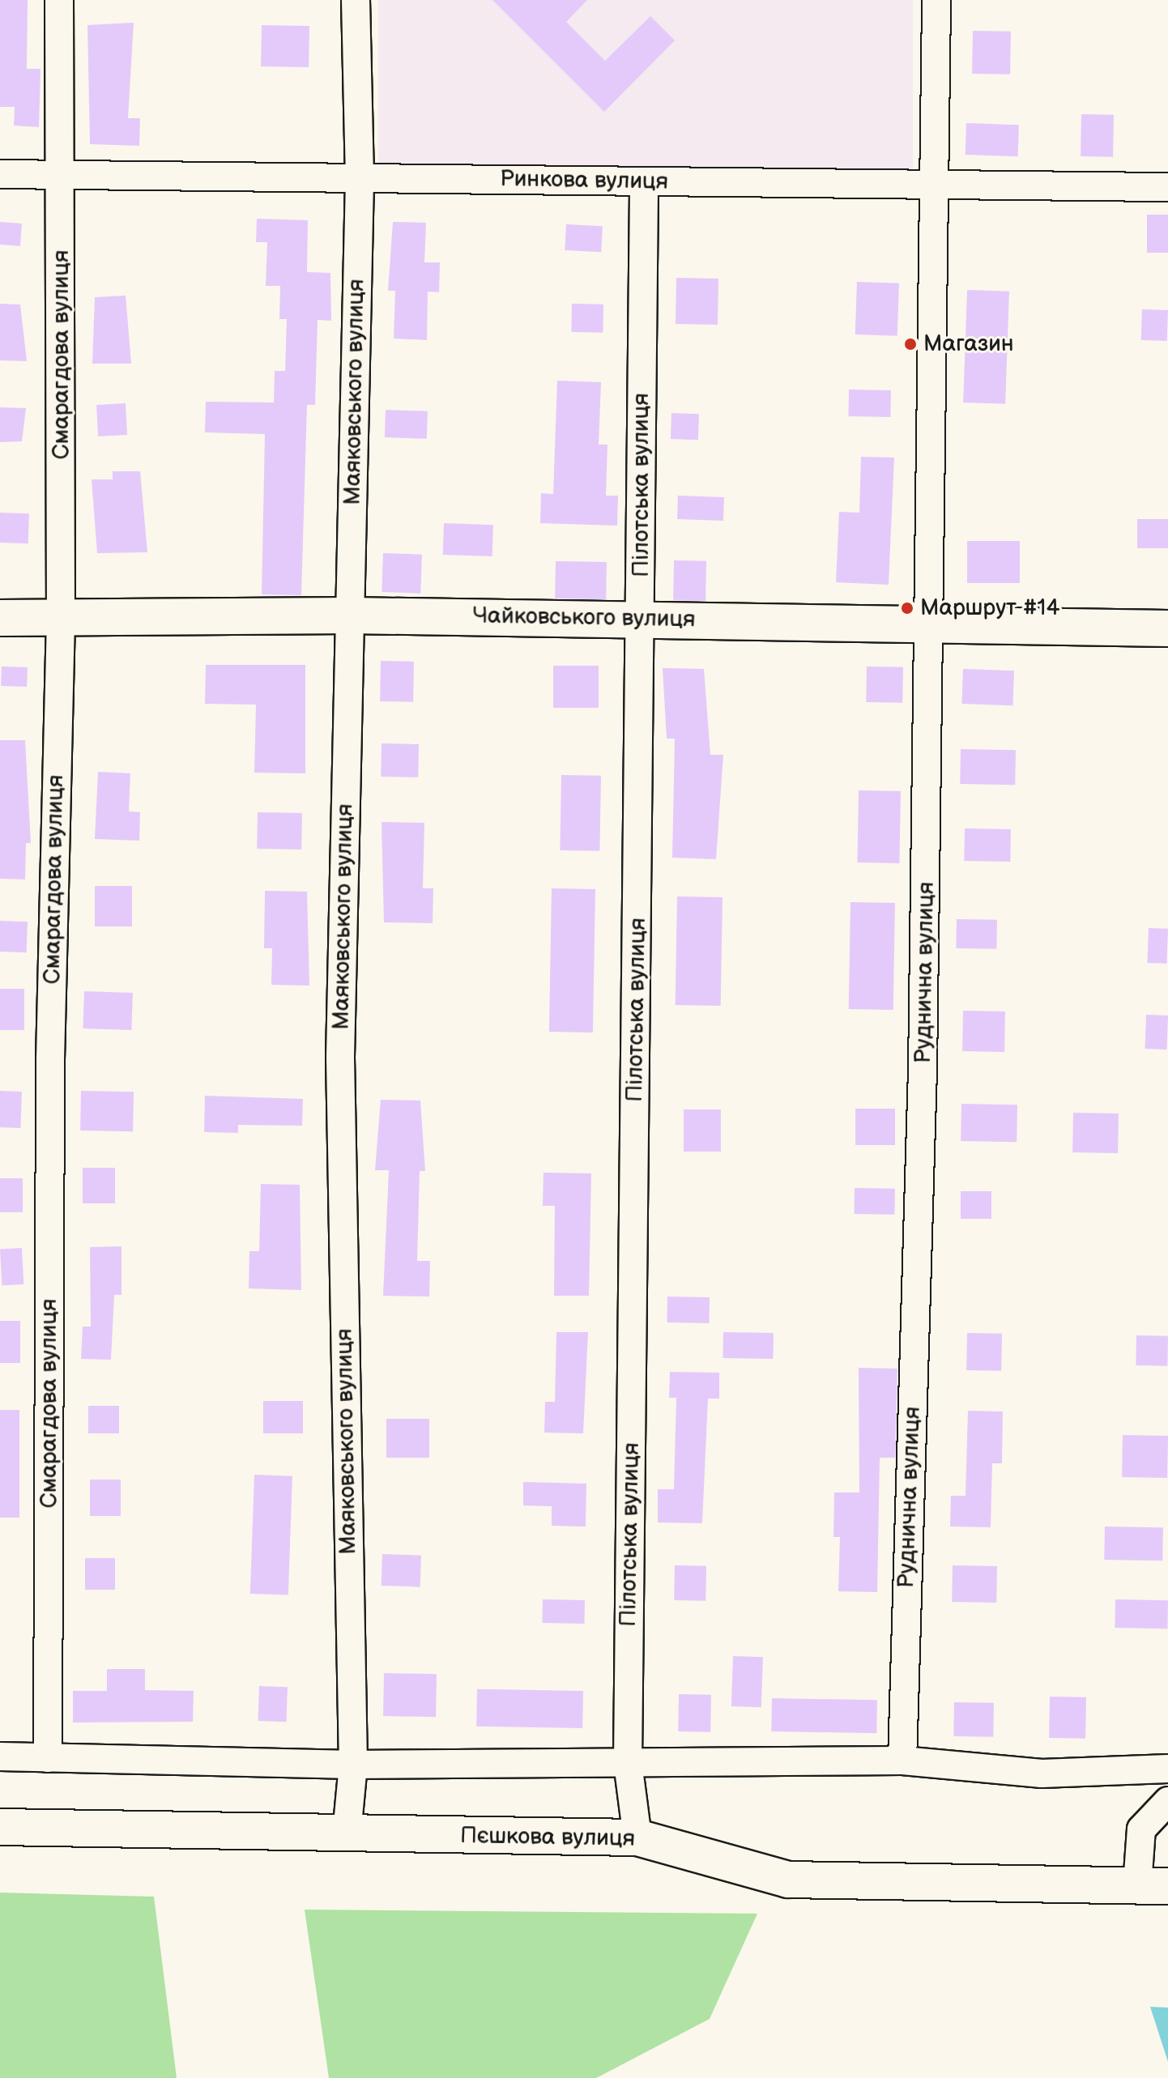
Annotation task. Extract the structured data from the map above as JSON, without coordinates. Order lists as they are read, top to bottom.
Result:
{
  "streets": {
    "street": [
      "Ринкова вулиця",
      "Смарагдова вулиця",
      "Маяковського вулиця",
      "Пілотська вулиця",
      "Чайковського вулиця",
      "Руднична вулиця",
      "Пєшкова вулиця"
    ]
  },
  "crossings": [
    ["Ринкова вулиця", "Смарагдова вулиця"],
    ["Ринкова вулиця", "Маяковського вулиця"],
    ["Ринкова вулиця", "Пілотська вулиця"],
    ["Ринкова вулиця", "Руднична вулиця"],
    ["Смарагдова вулиця", "Чайковського вулиця"],
    ["Маяковського вулиця", "Чайковського вулиця"],
    ["Маяковського вулиця", "Пєшкова вулиця"],
    ["Пілотська вулиця", "Чайковського вулиця"],
    ["Пілотська вулиця", "Пєшкова вулиця"],
    ["Чайковського вулиця", "Руднична вулиця"]
  ],
  "places": ["Магазин", "Маршрут #14"]
}
